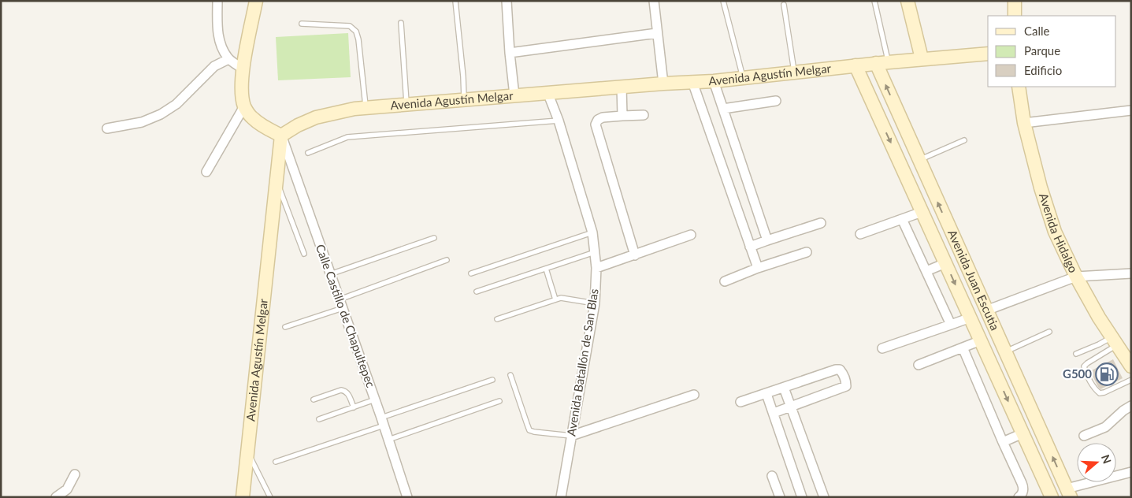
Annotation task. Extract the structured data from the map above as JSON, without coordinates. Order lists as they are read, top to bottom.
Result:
{
  "streets": {
    "main road": ["Avenida Agustín Melgar", "Avenida Hidalgo", "Avenida Juan Escutia"],
    "street": ["Calle Castillo de Chapultepec", "Avenida Batallón de San Blas"]
  },
  "crossings": [
    ["Avenida Agustín Melgar", "Avenida Juan Escutia"],
    ["Avenida Agustín Melgar", "Calle Castillo de Chapultepec"],
    ["Avenida Agustín Melgar", "Avenida Batallón de San Blas"]
  ],
  "places": {
    "fuel station": ["G500"]
  },
  "legend": ["Calle", "Parque", "Edificio"],
  "north": "right"
}
